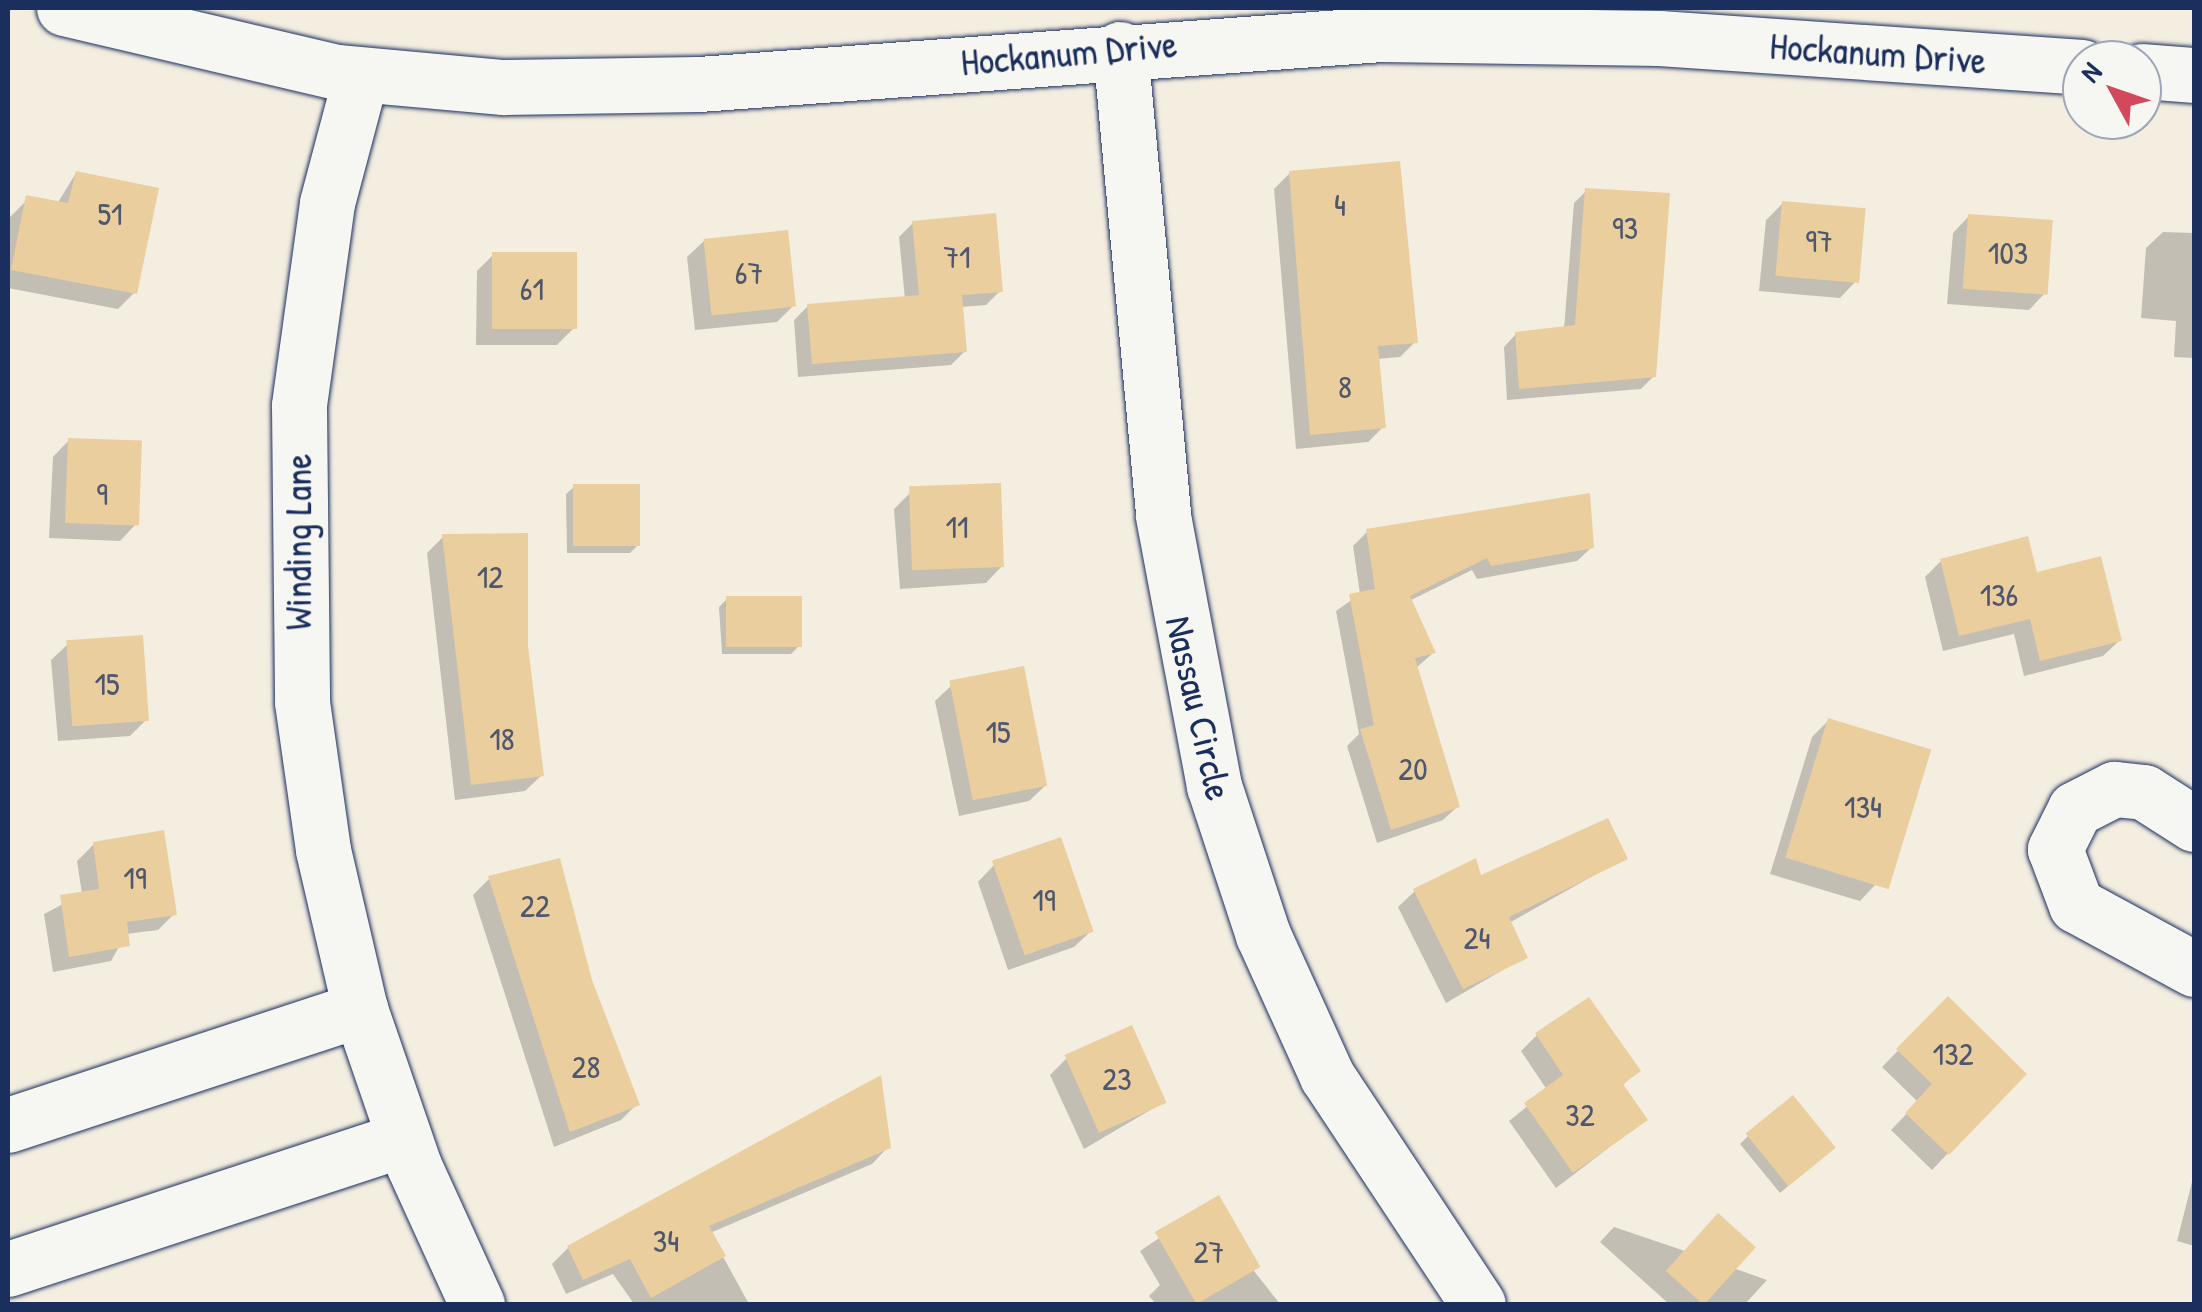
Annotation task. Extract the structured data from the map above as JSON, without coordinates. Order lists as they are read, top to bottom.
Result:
{
  "streets": {
    "street": ["Hockanum Drive", "Winding Lane", "Nassau Circle"]
  },
  "crossings": [
    ["Hockanum Drive", "Winding Lane"],
    ["Hockanum Drive", "Nassau Circle"]
  ],
  "house_numbers": [
    "4",
    "51",
    "93",
    "97",
    "103",
    "71",
    "67",
    "61",
    "8",
    "9",
    "11",
    "12",
    "136",
    "15",
    "15",
    "18",
    "20",
    "134",
    "19",
    "19",
    "22",
    "24",
    "132",
    "28",
    "23",
    "32",
    "34",
    "27"
  ],
  "north": "top left"
}
